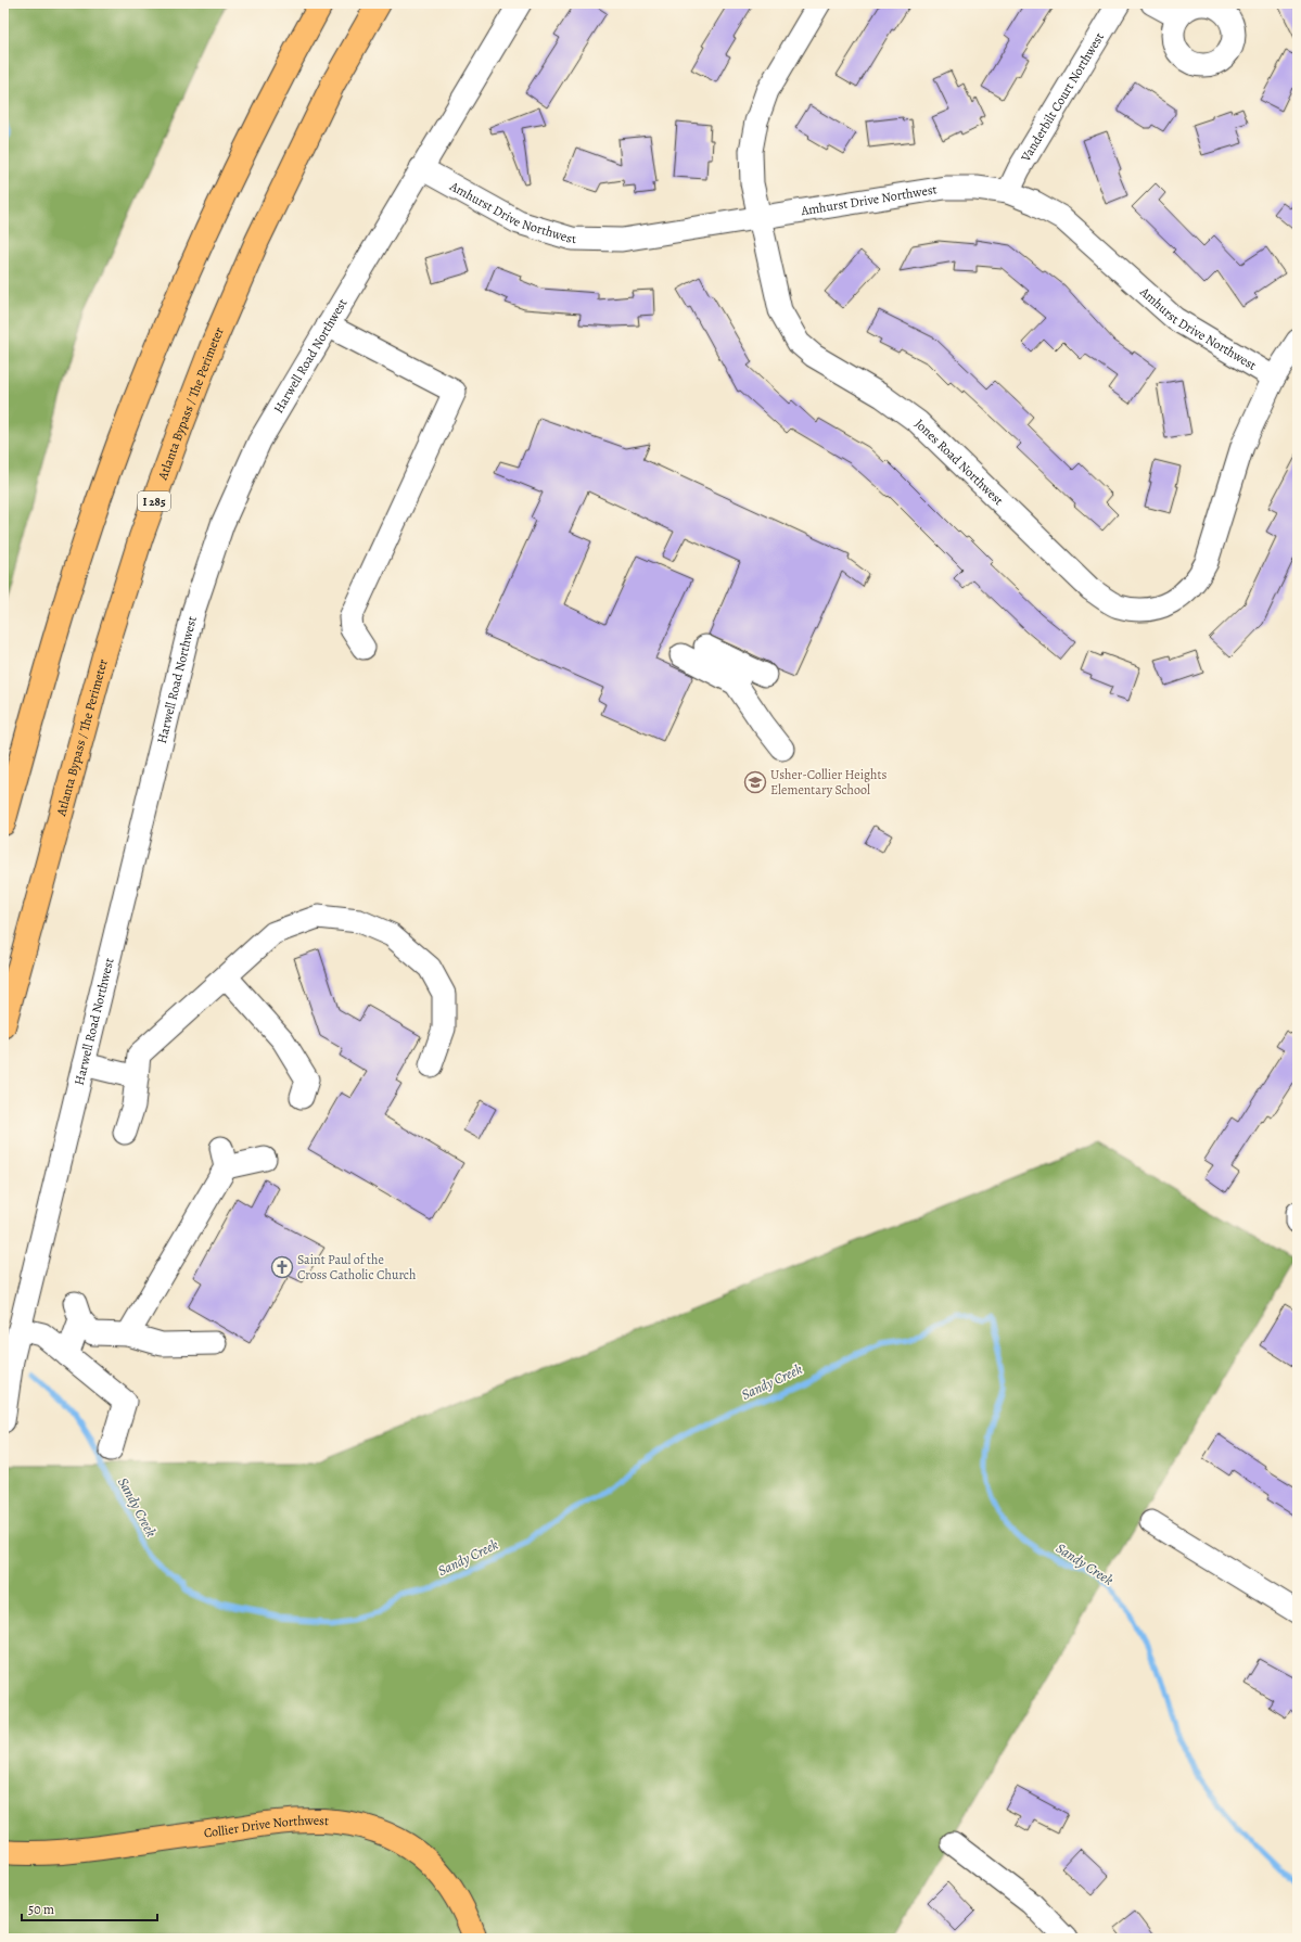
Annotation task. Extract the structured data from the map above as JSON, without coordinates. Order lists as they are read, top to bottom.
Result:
{
  "streets": {
    "main road": ["Atlanta Bypass / The Perimeter", "I 285", "Collier Drive Northwest"],
    "street": [
      "Vanderbilt Court Northwest",
      "Amhurst Drive Northwest",
      "Harwell Road Northwest",
      "Jones Road Northwest"
    ]
  },
  "crossings": [
    ["Vanderbilt Court Northwest", "Amhurst Drive Northwest"],
    ["Amhurst Drive Northwest", "Harwell Road Northwest"],
    ["Amhurst Drive Northwest", "Jones Road Northwest"]
  ],
  "water": ["Sandy Creek"],
  "places": {
    "school or university": ["Usher-Collier Heights Elementary School"],
    "church": ["Saint Paul of the Cross Catholic Church"]
  },
  "scale_bar": "50 m"
}
